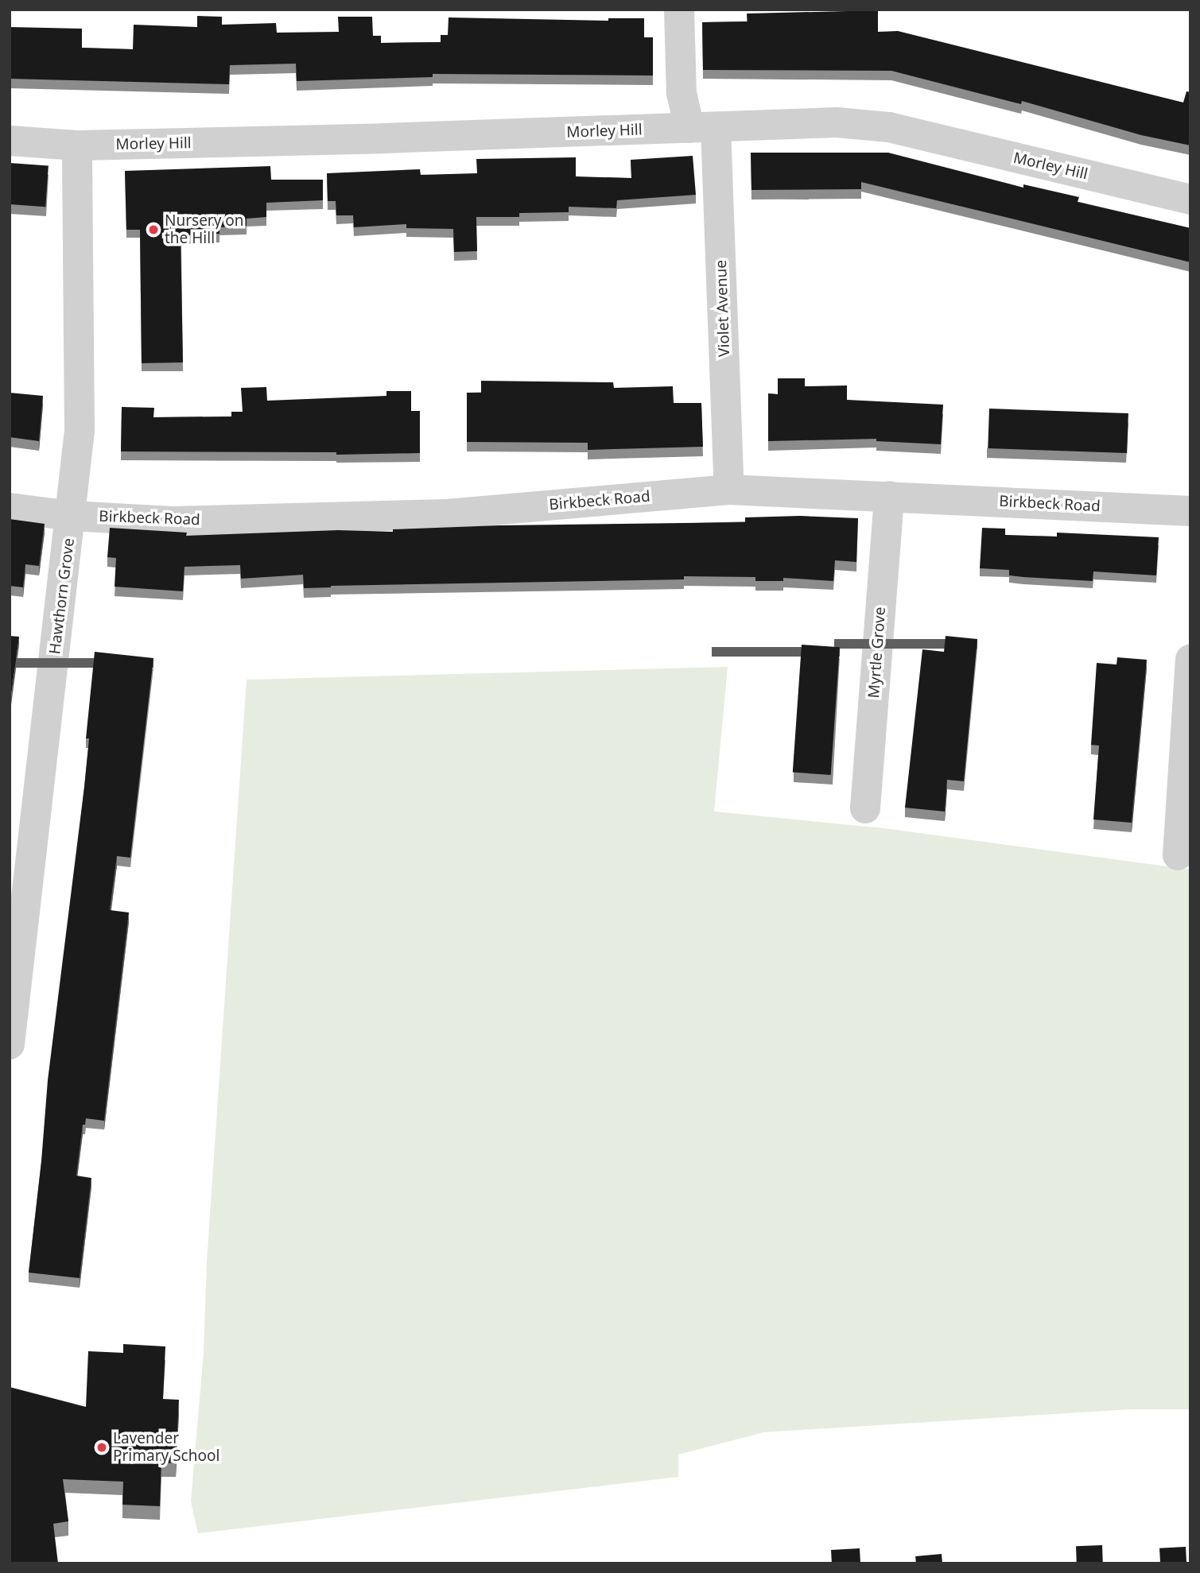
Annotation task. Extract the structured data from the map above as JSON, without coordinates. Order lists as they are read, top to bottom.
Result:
{
  "streets": {
    "street": [
      "Morley Hill",
      "Violet Avenue",
      "Birkbeck Road",
      "Hawthorn Grove",
      "Myrtle Grove"
    ]
  },
  "crossings": [
    ["Morley Hill", "Violet Avenue"],
    ["Morley Hill", "Hawthorn Grove"],
    ["Violet Avenue", "Birkbeck Road"],
    ["Birkbeck Road", "Hawthorn Grove"],
    ["Birkbeck Road", "Myrtle Grove"]
  ],
  "places": ["Nursery on the Hill", "Lavender Primary School"]
}
